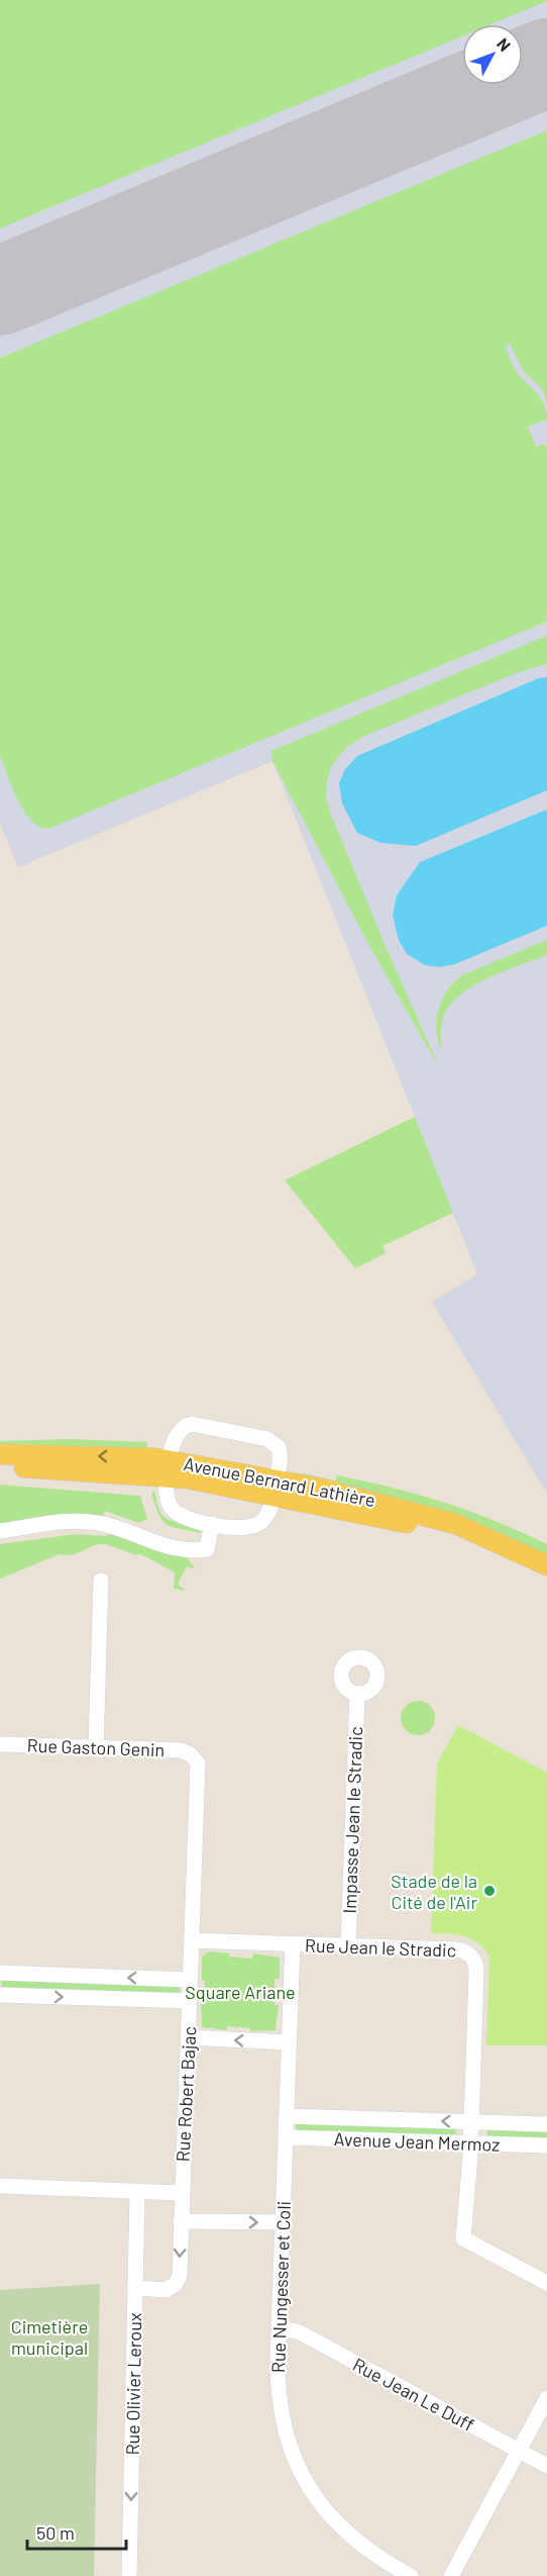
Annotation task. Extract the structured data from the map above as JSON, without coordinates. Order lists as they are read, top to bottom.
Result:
{
  "streets": {
    "main road": ["Avenue Bernard Lathière"],
    "street": [
      "Rue Gaston Genin",
      "Impasse Jean le Stradic",
      "Rue Jean le Stradic",
      "Rue Robert Bajac",
      "Avenue Jean Mermoz",
      "Rue Nungesser et Coli",
      "Rue Olivier Leroux",
      "Rue Jean Le Duff"
    ]
  },
  "crossings": [
    ["Rue Gaston Genin", "Rue Robert Bajac"],
    ["Impasse Jean le Stradic", "Rue Jean le Stradic"],
    ["Rue Jean le Stradic", "Rue Robert Bajac"],
    ["Rue Jean le Stradic", "Avenue Jean Mermoz"],
    ["Rue Jean le Stradic", "Rue Nungesser et Coli"],
    ["Rue Robert Bajac", "Rue Olivier Leroux"],
    ["Avenue Jean Mermoz", "Rue Nungesser et Coli"],
    ["Rue Nungesser et Coli", "Rue Jean Le Duff"]
  ],
  "one_way": ["Rue Olivier Leroux"],
  "parks": ["Square Ariane", "Cimetière municipal"],
  "places": ["Stade de la Cité de l'Air"],
  "scale_bar": "50 m",
  "north": "top right"
}
